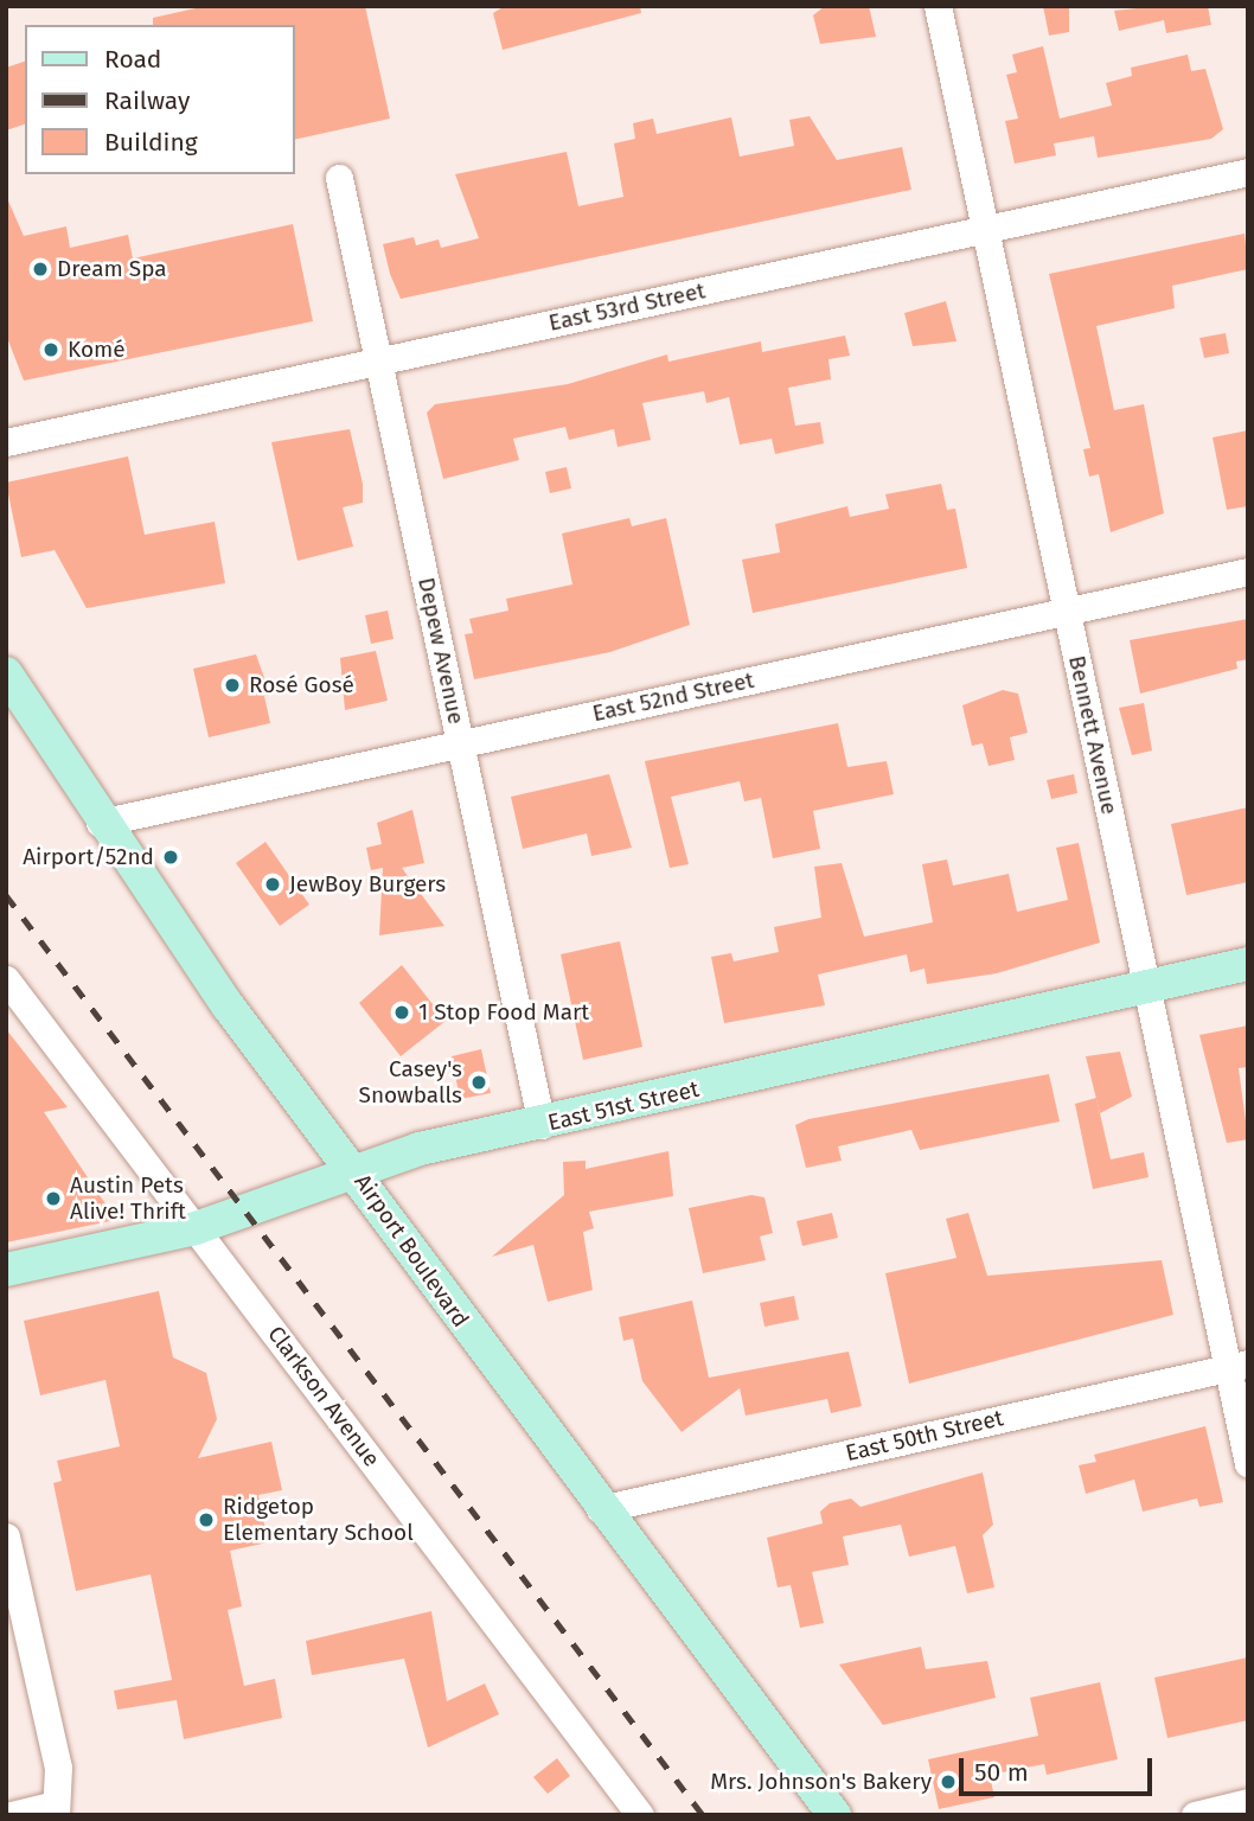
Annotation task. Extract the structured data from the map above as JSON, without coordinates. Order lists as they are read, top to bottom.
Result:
{
  "streets": {
    "main road": ["East 51st Street", "Airport Boulevard"],
    "street": [
      "East 53rd Street",
      "Depew Avenue",
      "East 52nd Street",
      "Bennett Avenue",
      "Clarkson Avenue",
      "East 50th Street"
    ]
  },
  "crossings": [
    ["East 53rd Street", "Depew Avenue"],
    ["East 53rd Street", "Bennett Avenue"],
    ["Depew Avenue", "East 52nd Street"],
    ["Depew Avenue", "East 51st Street"],
    ["East 52nd Street", "Bennett Avenue"],
    ["East 52nd Street", "Airport Boulevard"],
    ["Bennett Avenue", "East 51st Street"],
    ["Bennett Avenue", "East 50th Street"],
    ["East 51st Street", "Airport Boulevard"],
    ["East 51st Street", "Clarkson Avenue"],
    ["Airport Boulevard", "East 50th Street"]
  ],
  "places": [
    "Dream Spa",
    "Komé",
    "Rosé Gosé",
    "Airport/52nd",
    "JewBoy Burgers",
    "1 Stop Food Mart",
    "Casey's Snowballs",
    "Austin Pets Alive! Thrift",
    "Ridgetop Elementary School",
    "Mrs. Johnson's Bakery"
  ],
  "legend": ["Road", "Railway", "Building"],
  "scale_bar": "50 m"
}
